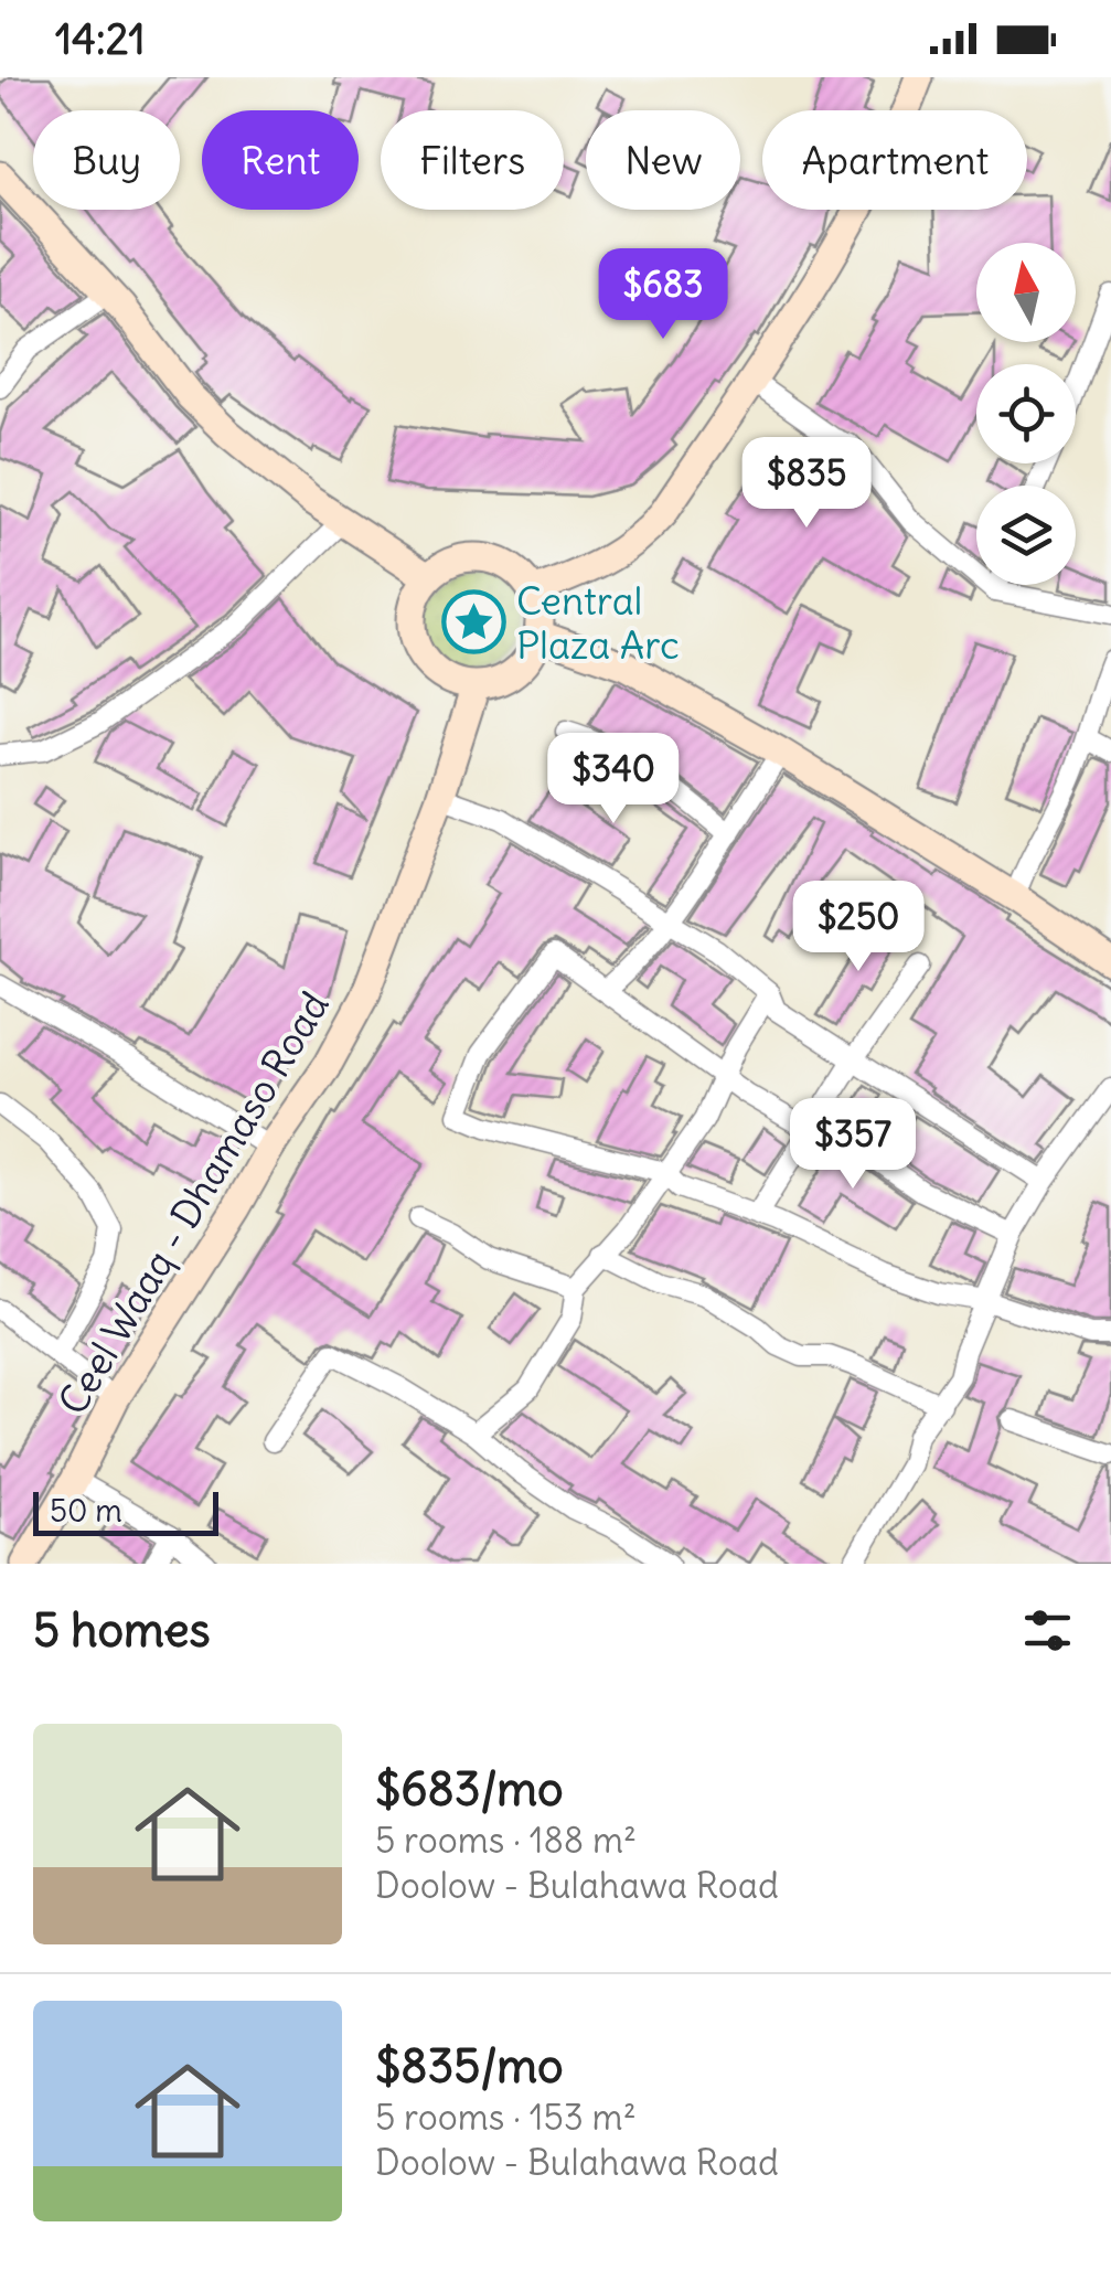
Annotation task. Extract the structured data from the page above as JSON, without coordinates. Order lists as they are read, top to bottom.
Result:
{
  "streets": {
    "main road": ["Ceel Waaq - Dhamaso Road"]
  },
  "places": {
    "place": ["Central Plaza Arc"]
  },
  "scale_bar": "50 m",
  "north": "top",
  "page": {
    "status": "14:21",
    "chip": [
      "Buy",
      "Rent",
      "Filters",
      "New",
      "Apartment"
    ],
    "price": [
      "$683",
      "$835",
      "$340",
      "$250",
      "$357"
    ],
    "scale": "50 m",
    "heading": "5 homes",
    "list": [
      {
        "name": "$683/mo",
        "note": "5 rooms · 188 m² · Doolow - Bulahawa Road"
      },
      {
        "name": "$835/mo",
        "note": "5 rooms · 153 m² · Doolow - Bulahawa Road"
      }
    ]
  }
}
